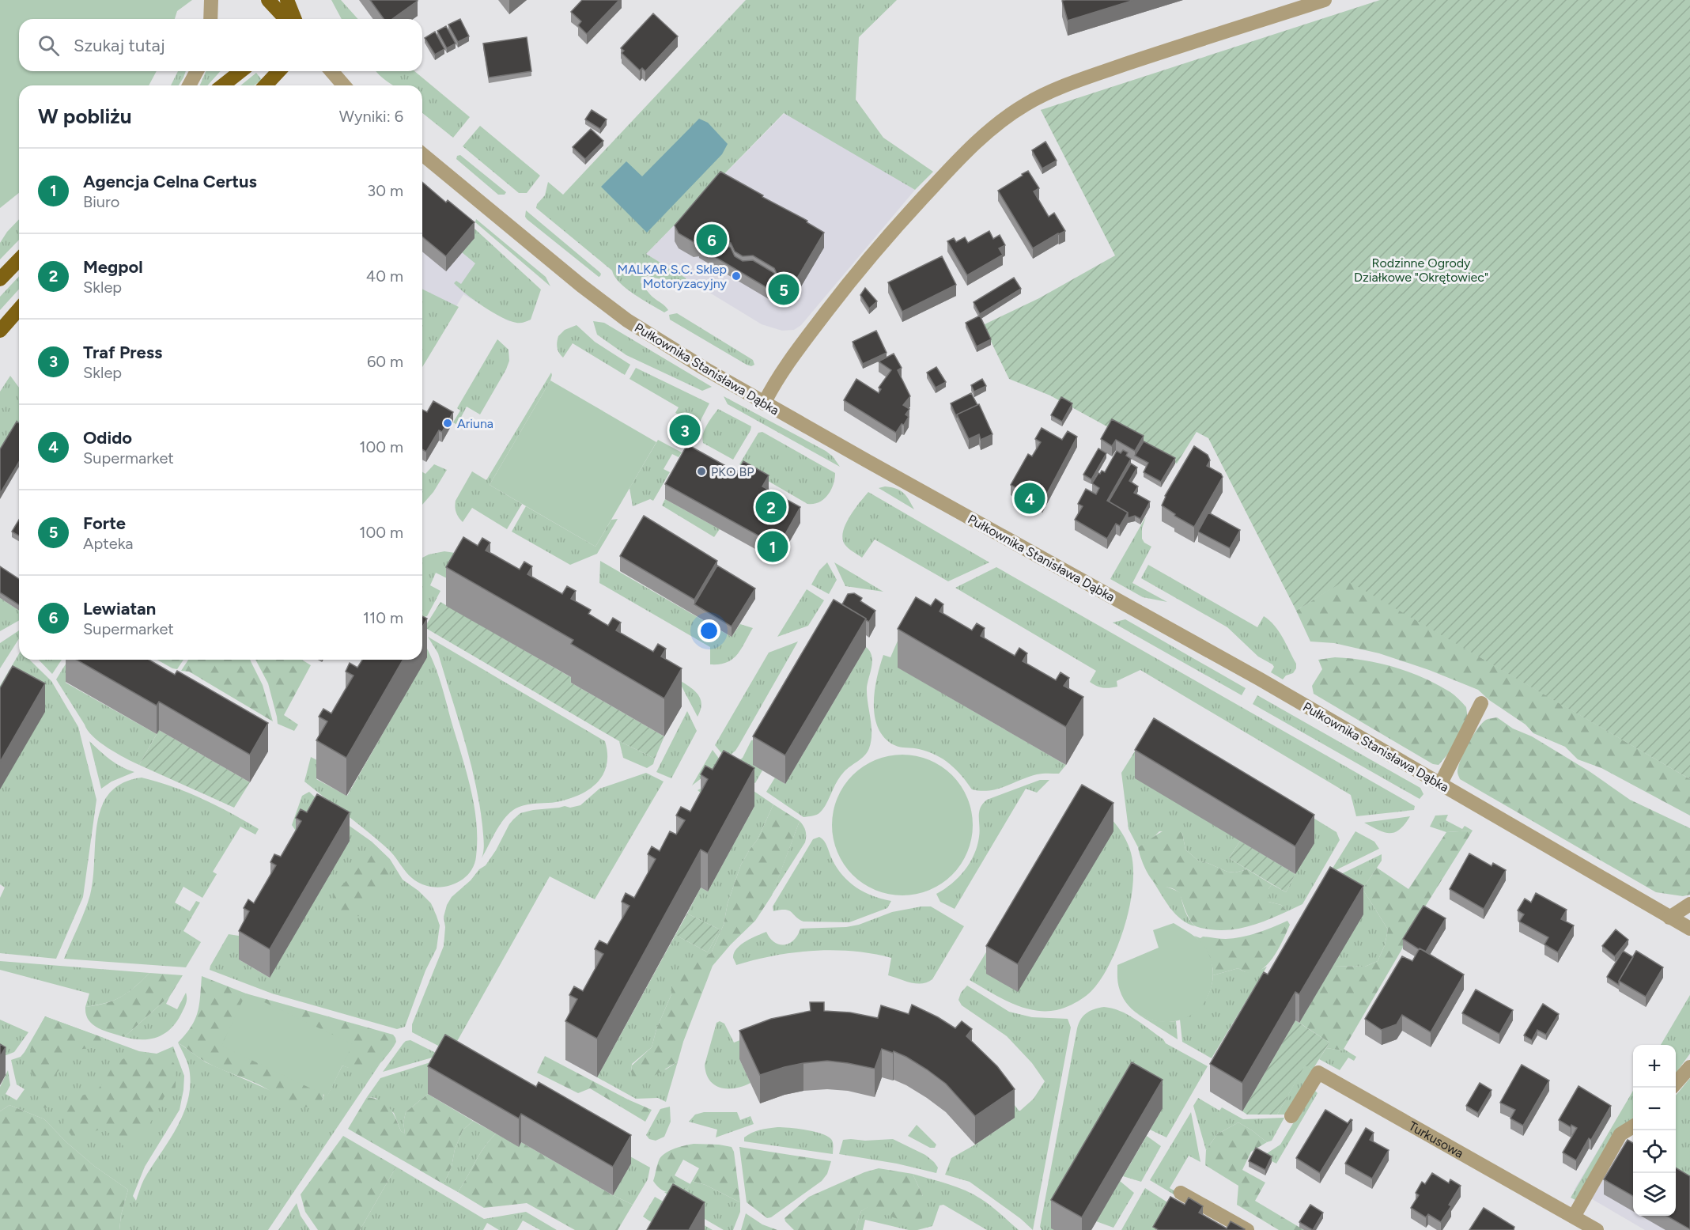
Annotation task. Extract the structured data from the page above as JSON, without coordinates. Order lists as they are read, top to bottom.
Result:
{
  "streets": {
    "street": ["Pułkownika Stanisława Dąbka", "Turkusowa"]
  },
  "parks": ["Rodzinne Ogrody Działkowe \"Okrętowiec\""],
  "places": ["MALKAR S.C. Sklep Motoryzacyjny", "Ariuna", "PKO BP"],
  "page": {
    "search": "Szukaj tutaj",
    "heading": ["W pobliżu", "Wyniki: 6"],
    "list": [
      {
        "mark": "1",
        "name": "Agencja Celna Certus",
        "note": "Biuro",
        "value": "30 m"
      },
      {
        "mark": "2",
        "name": "Megpol",
        "note": "Sklep",
        "value": "40 m"
      },
      {
        "mark": "3",
        "name": "Traf Press",
        "note": "Sklep",
        "value": "60 m"
      },
      {
        "mark": "4",
        "name": "Odido",
        "note": "Supermarket",
        "value": "100 m"
      },
      {
        "mark": "5",
        "name": "Forte",
        "note": "Apteka",
        "value": "100 m"
      },
      {
        "mark": "6",
        "name": "Lewiatan",
        "note": "Supermarket",
        "value": "110 m"
      }
    ],
    "pins": [
      "6",
      "5",
      "3",
      "4",
      "2",
      "1"
    ],
    "map_buttons": ["+", "−"]
  }
}
